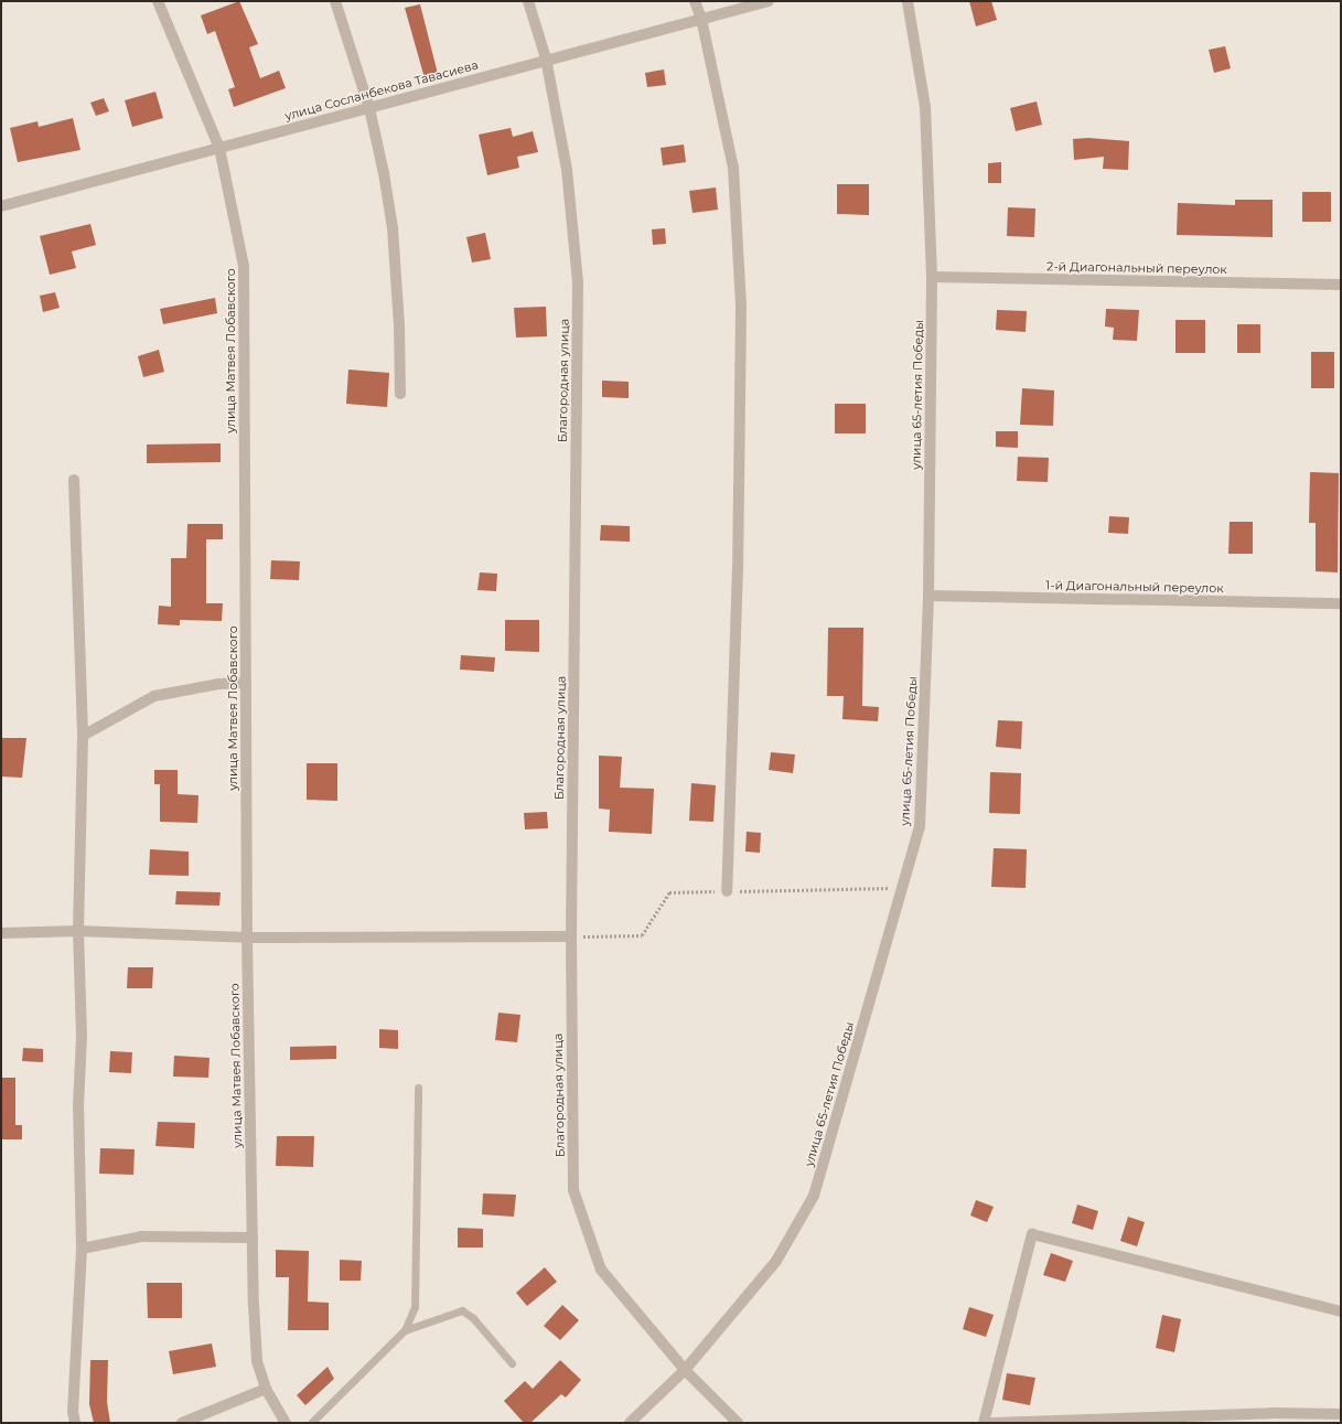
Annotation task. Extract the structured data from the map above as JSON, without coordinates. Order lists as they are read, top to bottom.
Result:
{
  "streets": {
    "street": [
      "улица Сосланбекова Тавасиева",
      "2-й Диагональный переулок",
      "улица Матвея Лобавского",
      "Благородная улица",
      "улица 65-летия Победы",
      "1-й Диагональный переулок"
    ]
  },
  "crossings": [
    ["улица Сосланбекова Тавасиева", "улица Матвея Лобавского"],
    ["улица Сосланбекова Тавасиева", "Благородная улица"],
    ["2-й Диагональный переулок", "улица 65-летия Победы"],
    ["Благородная улица", "улица 65-летия Победы"],
    ["улица 65-летия Победы", "1-й Диагональный переулок"]
  ]
}
